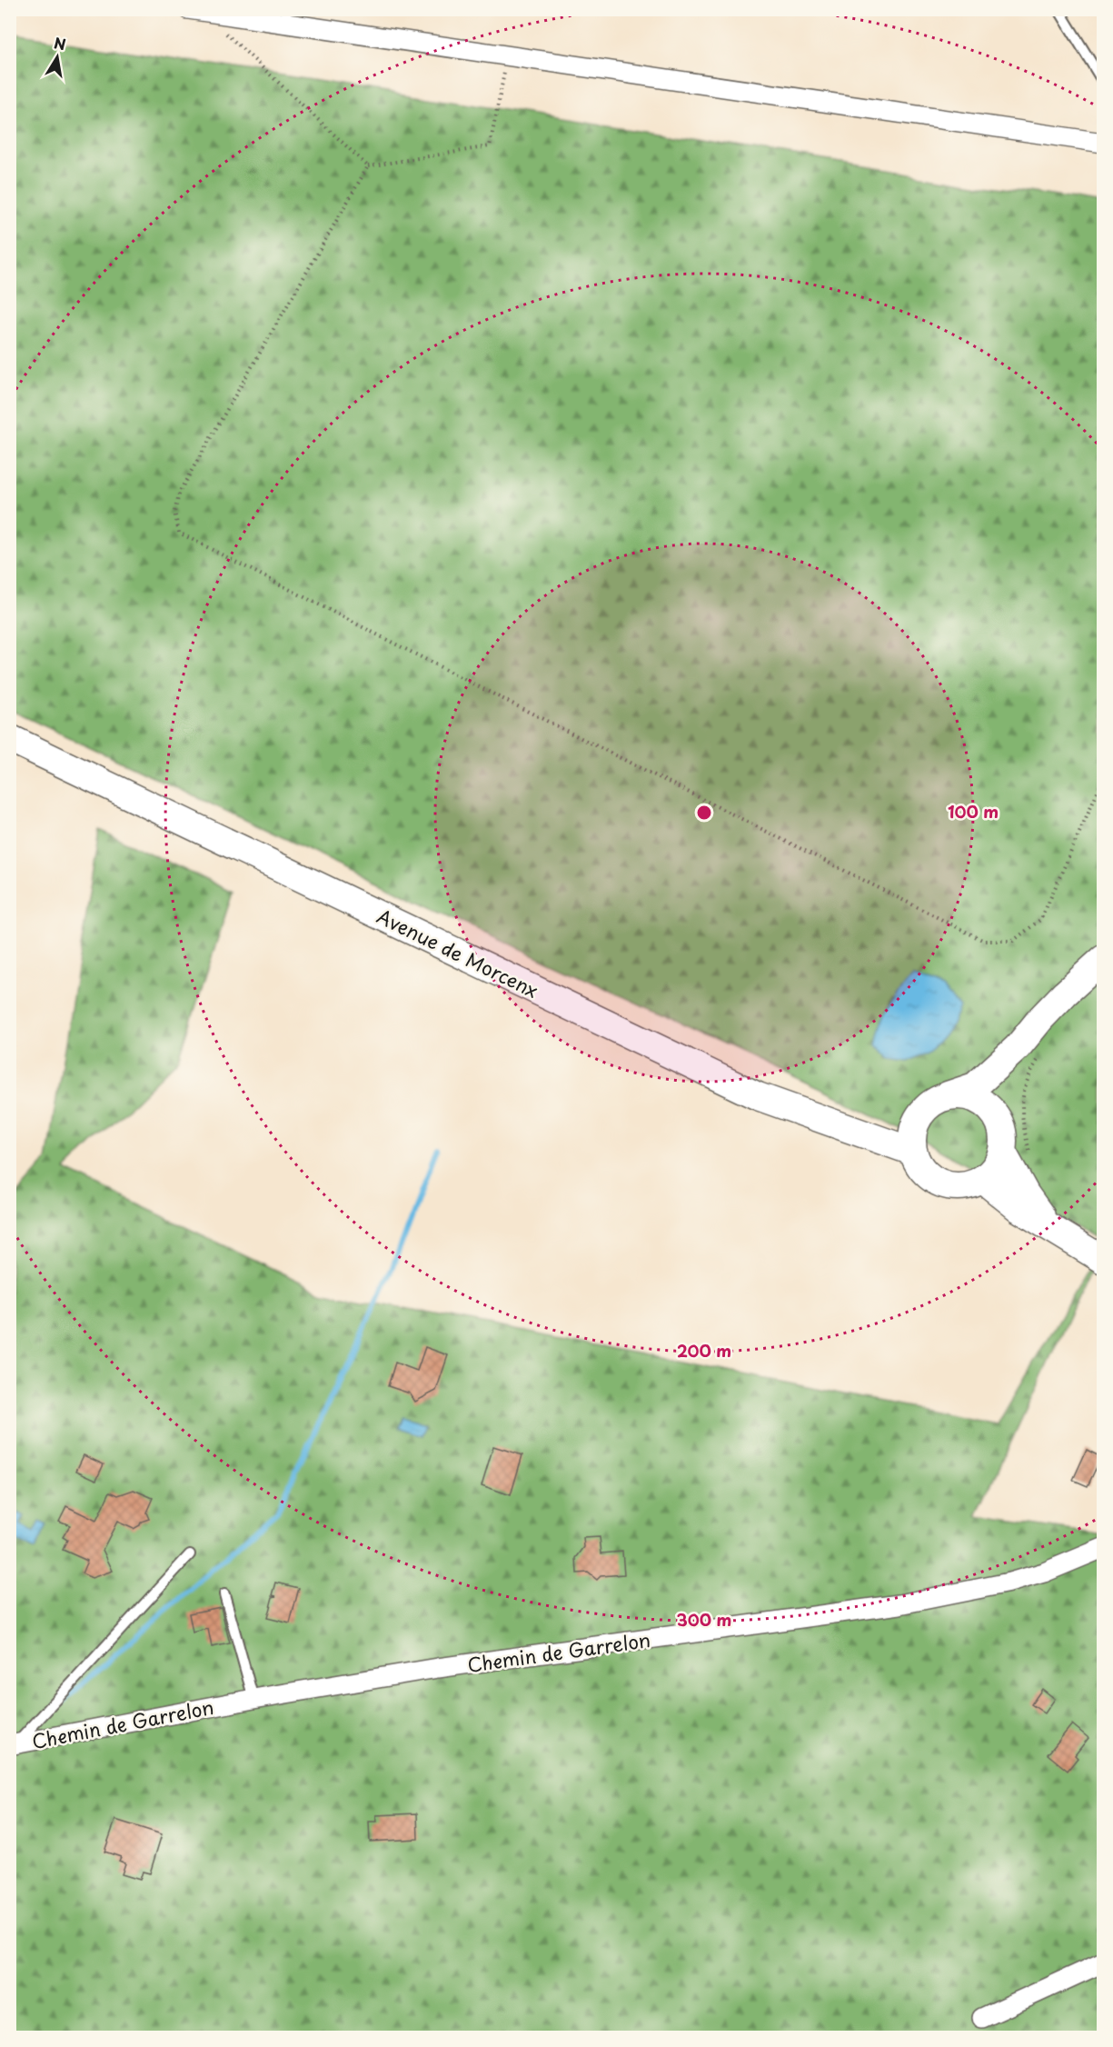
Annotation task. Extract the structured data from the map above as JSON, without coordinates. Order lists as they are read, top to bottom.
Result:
{
  "streets": {
    "main road": ["Avenue de Morcenx"],
    "street": ["Chemin de Garrelon"]
  },
  "north": "top",
  "rings": ["100 m", "200 m", "300 m"]
}
